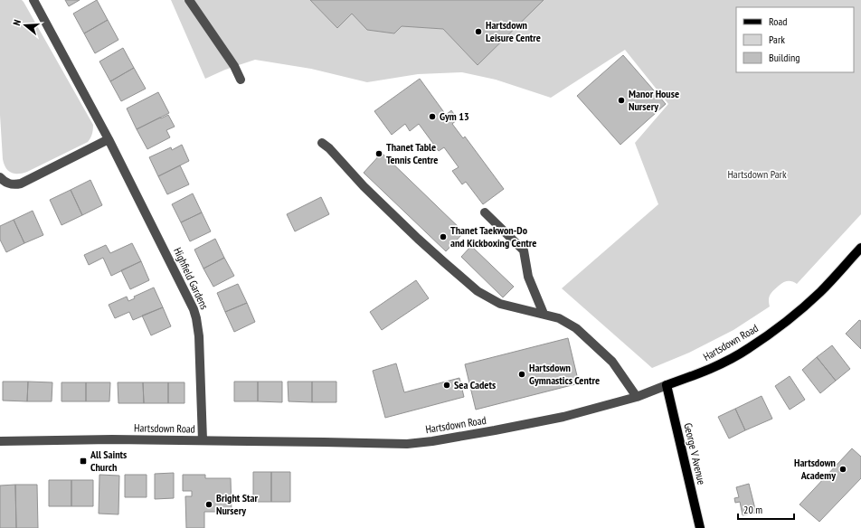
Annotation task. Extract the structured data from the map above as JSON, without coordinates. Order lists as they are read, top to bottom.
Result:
{
  "streets": {
    "main road": ["Hartsdown Road", "George V Avenue"],
    "street": ["Highfield Gardens"]
  },
  "crossings": [
    ["Highfield Gardens", "Hartsdown Road"],
    ["Hartsdown Road", "George V Avenue"]
  ],
  "parks": ["Hartsdown Park"],
  "places": {
    "other": [
      "Hartsdown Leisure Centre",
      "Manor House Nursery",
      "Gym 13",
      "Thanet Table Tennis Centre",
      "Thanet Taekwon-Do and Kickboxing Centre",
      "Hartsdown Gymnastics Centre",
      "Sea Cadets",
      "Hartsdown Academy",
      "Bright Star Nursery"
    ],
    "transit": ["All Saints Church"]
  },
  "legend": ["Road", "Park", "Building"],
  "scale_bar": "20 m",
  "north": "left"
}
